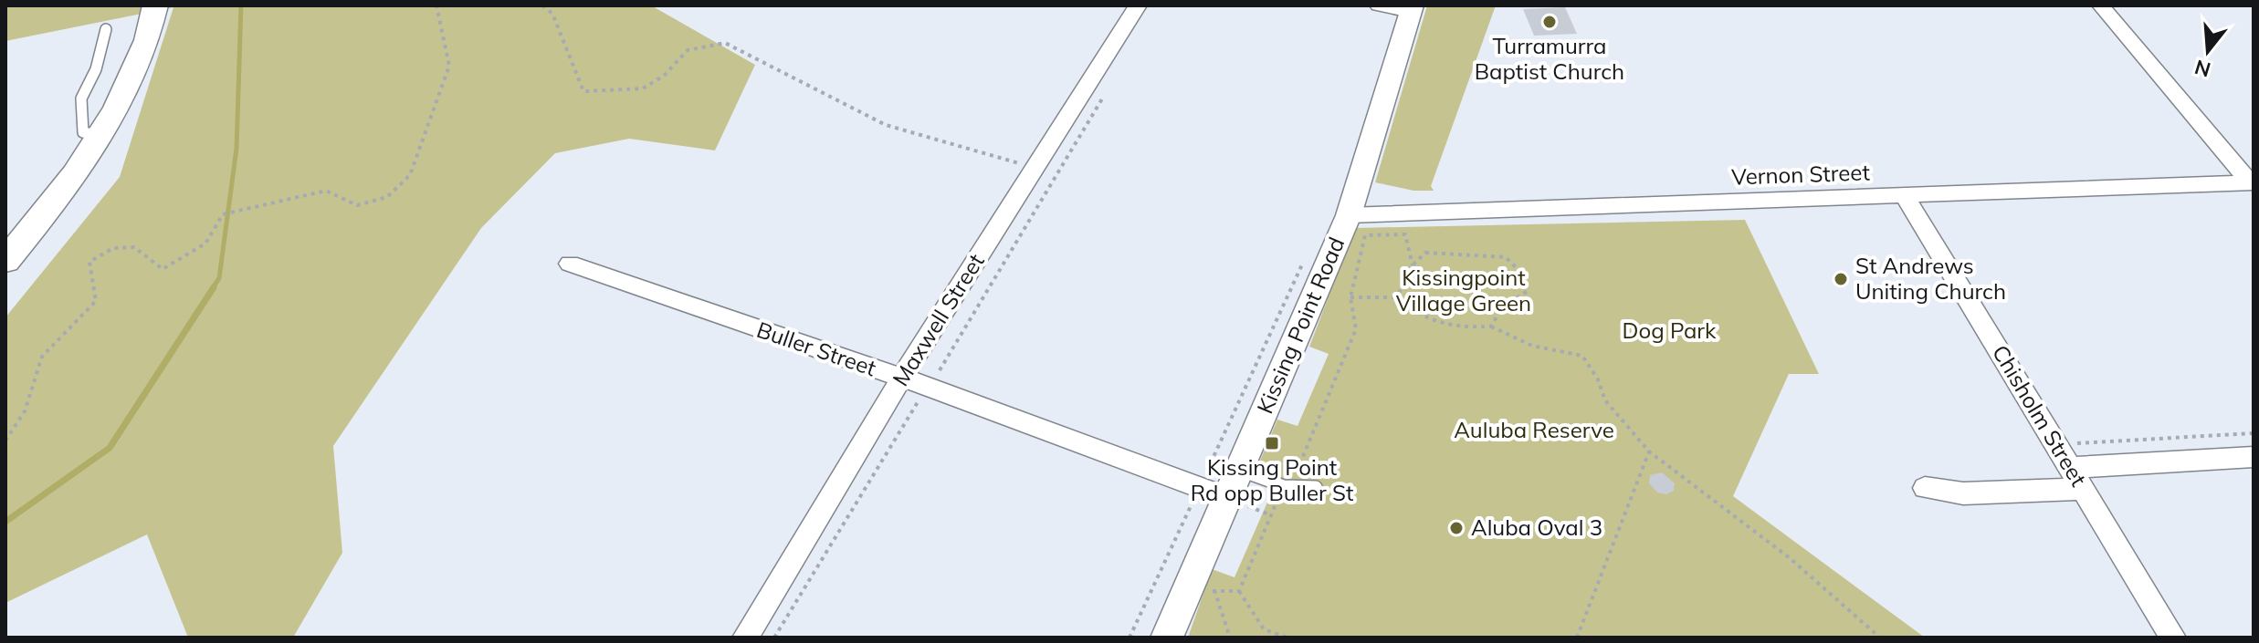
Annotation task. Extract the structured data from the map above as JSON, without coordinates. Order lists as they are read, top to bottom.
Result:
{
  "streets": {
    "street": [
      "Vernon Street",
      "Maxwell Street",
      "Kissing Point Road",
      "Buller Street",
      "Chisholm Street"
    ]
  },
  "crossings": [
    ["Vernon Street", "Kissing Point Road"],
    ["Vernon Street", "Chisholm Street"],
    ["Maxwell Street", "Buller Street"],
    ["Kissing Point Road", "Buller Street"]
  ],
  "parks": ["Kissingpoint Village Green", "Dog Park", "Auluba Reserve"],
  "places": {
    "other": ["Turramurra Baptist Church", "St Andrews Uniting Church", "Aluba Oval 3"],
    "transit": ["Kissing Point Rd opp Buller St"]
  },
  "north": "bottom"
}
